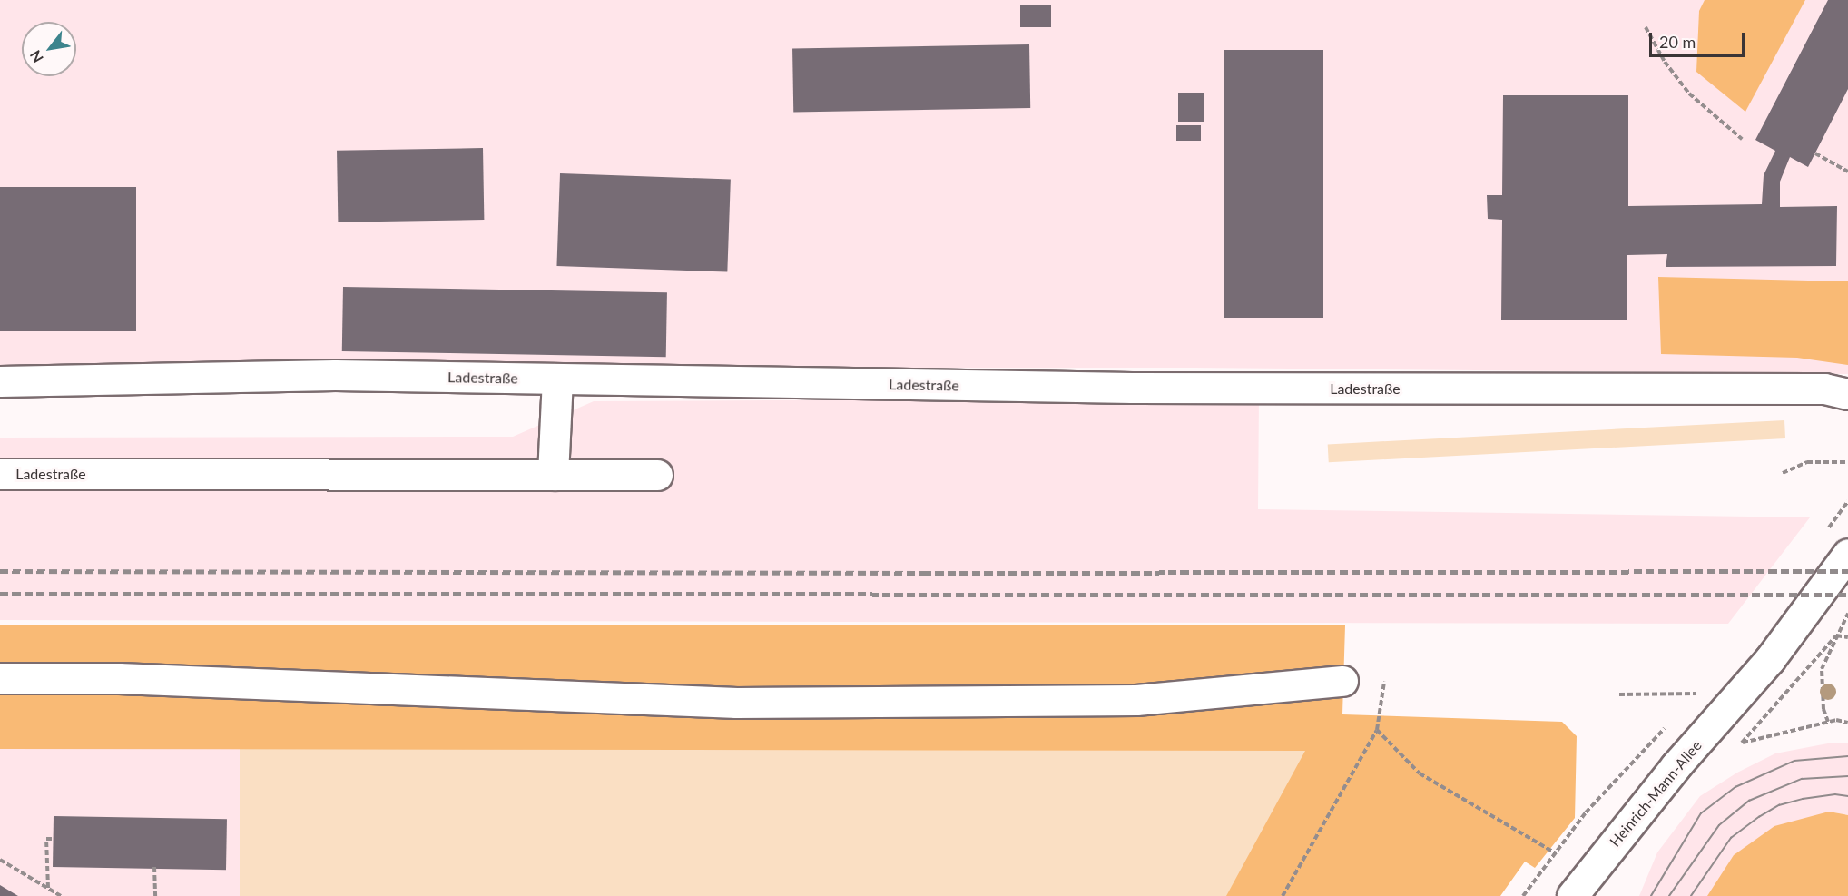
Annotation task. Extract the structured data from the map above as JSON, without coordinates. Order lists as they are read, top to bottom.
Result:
{
  "streets": {
    "street": ["Ladestraße", "Heinrich-Mann-Allee"]
  },
  "scale_bar": "20 m",
  "north": "bottom left"
}
